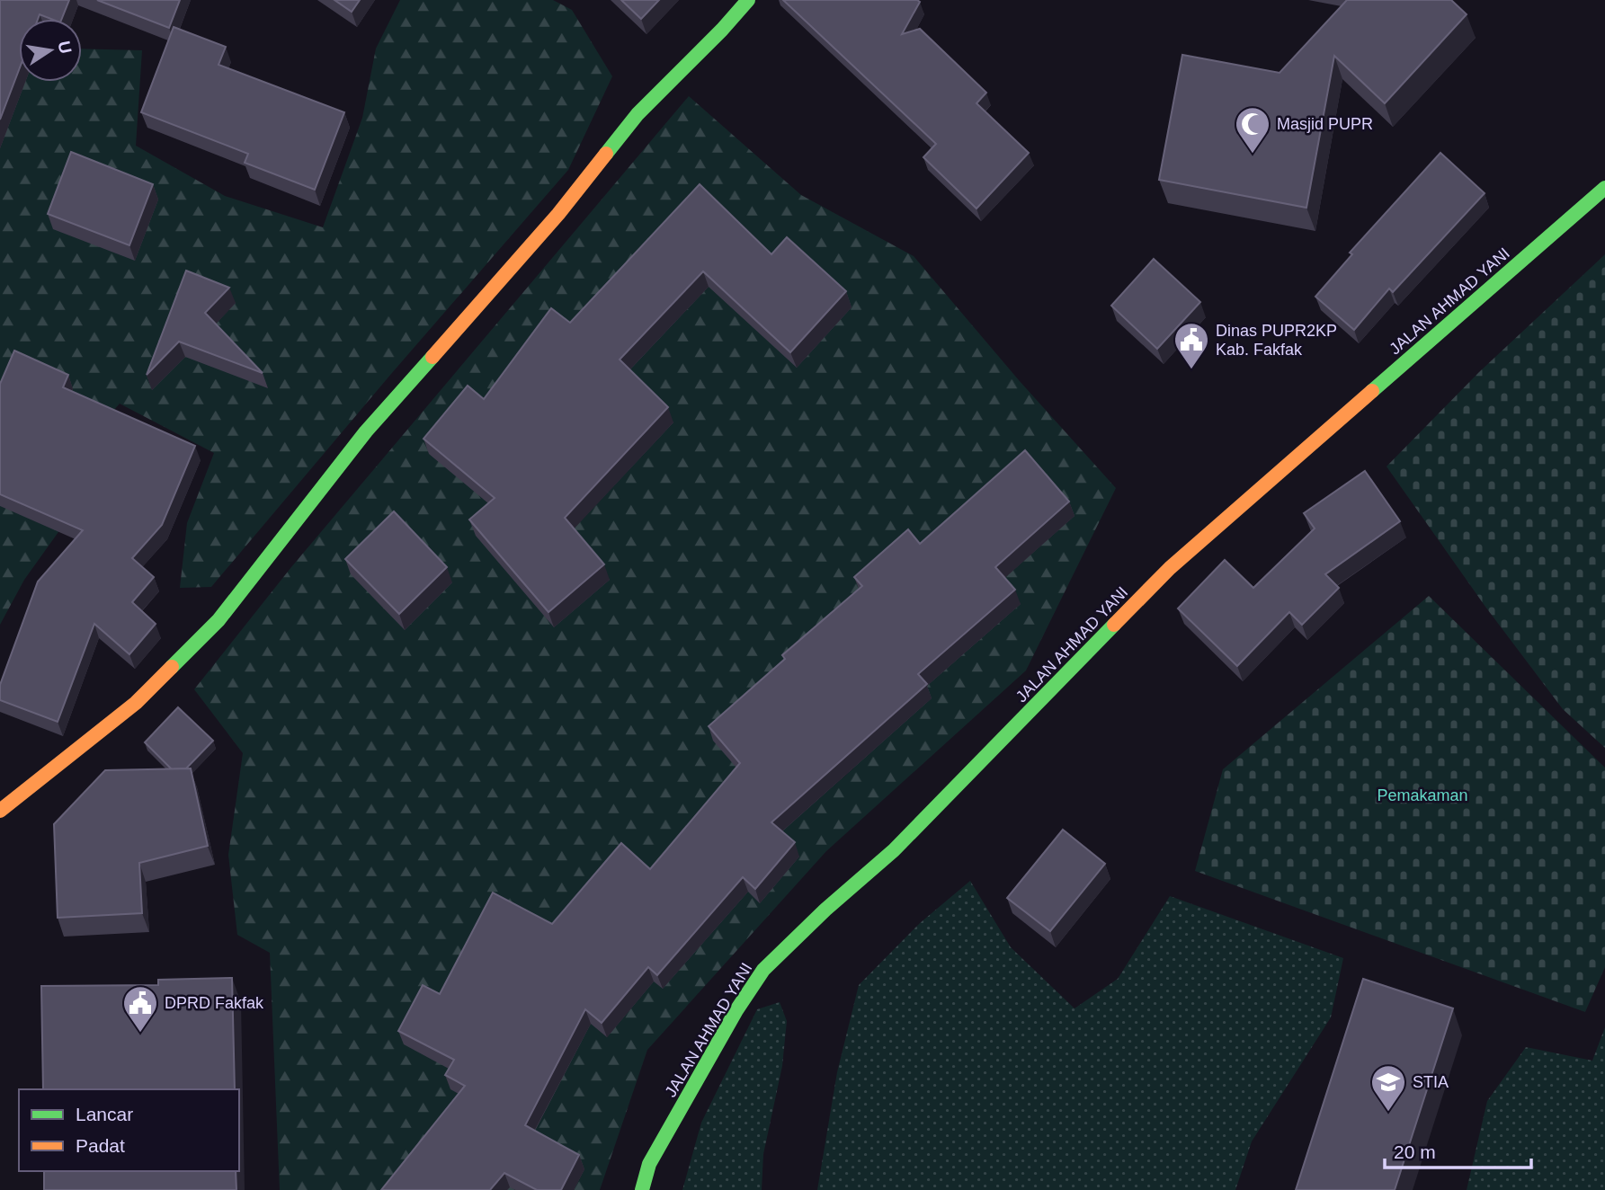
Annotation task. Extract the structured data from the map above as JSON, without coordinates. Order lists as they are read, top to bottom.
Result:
{
  "streets": {
    "main road": ["JALAN AHMAD YANI"]
  },
  "parks": ["Pemakaman"],
  "places": {
    "mosque": ["Masjid PUPR"],
    "public building": ["Dinas PUPR2KP Kab. Fakfak", "DPRD Fakfak"],
    "school or university": ["STIA"]
  },
  "legend": ["Lancar", "Padat"],
  "scale_bar": "20 m",
  "north": "right"
}
